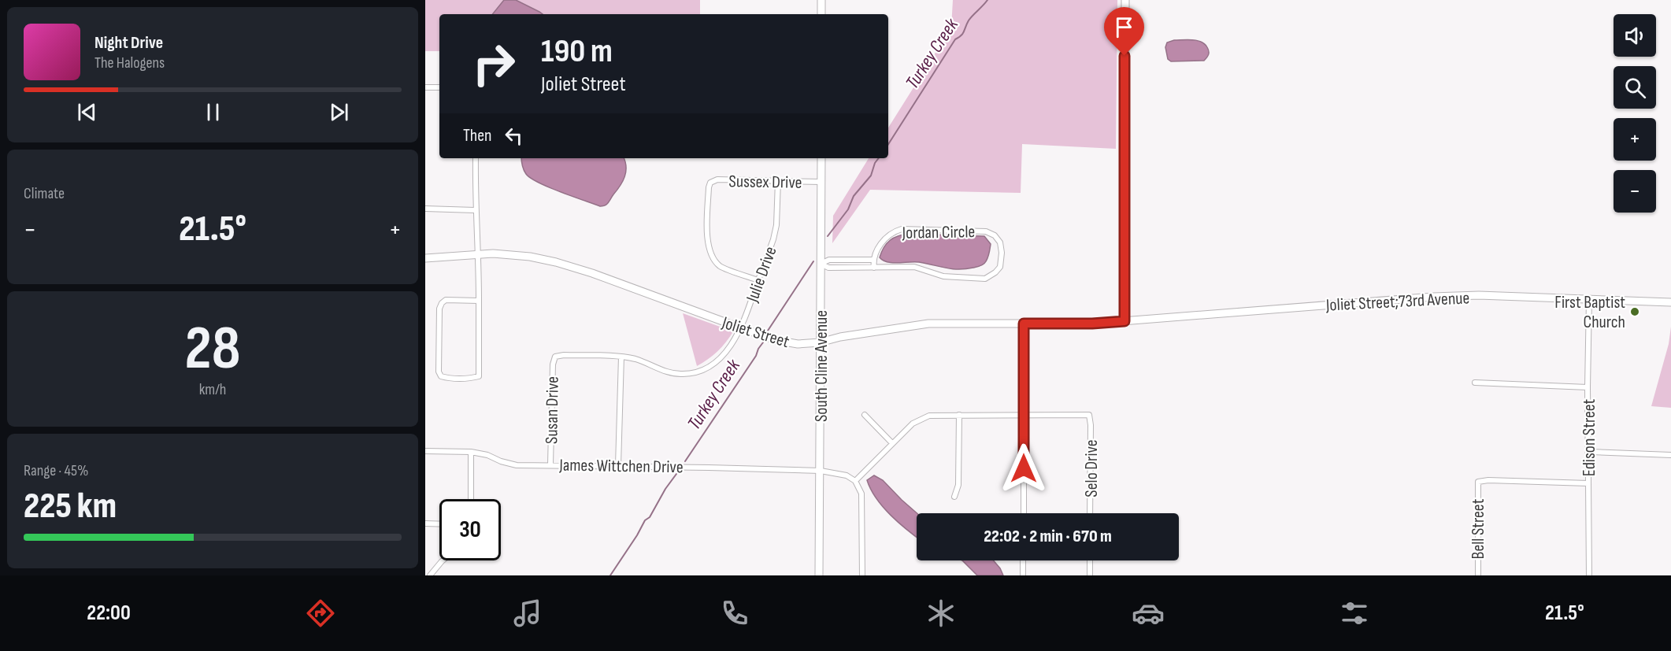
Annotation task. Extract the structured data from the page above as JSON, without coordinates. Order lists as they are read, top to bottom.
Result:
{
  "streets": {
    "street": [
      "Sussex Drive",
      "Jordan Circle",
      "Julie Drive",
      "Joliet Street;73rd Avenue",
      "Joliet Street",
      "South Cline Avenue",
      "Susan Drive",
      "Edison Street",
      "James Wittchen Drive",
      "Selo Drive",
      "Bell Street"
    ]
  },
  "crossings": [
    ["Sussex Drive", "Julie Drive"],
    ["Sussex Drive", "South Cline Avenue"],
    ["Jordan Circle", "South Cline Avenue"],
    ["Julie Drive", "Joliet Street"],
    ["Julie Drive", "Susan Drive"],
    ["Joliet Street;73rd Avenue", "Joliet Street"],
    ["Joliet Street;73rd Avenue", "Edison Street"],
    ["Joliet Street", "South Cline Avenue"],
    ["South Cline Avenue", "James Wittchen Drive"],
    ["Susan Drive", "James Wittchen Drive"],
    ["Edison Street", "Bell Street"]
  ],
  "water": ["Turkey Creek"],
  "places": ["First Baptist Church"],
  "page": {
    "map_buttons": ["+", "−"],
    "turn": ["190 m", "Joliet Street"],
    "song": ["Night Drive", "The Halogens"],
    "then": "Then",
    "tile": [
      "Climate",
      ["28", "km/h"],
      ["Range · 45%", "225 km"]
    ],
    "heat": ["−", "21.5°", "+"],
    "limit": "30",
    "trip": "22:02 · 2 min · 670 m",
    "tabs": ["22:00", "21.5°"]
  }
}
